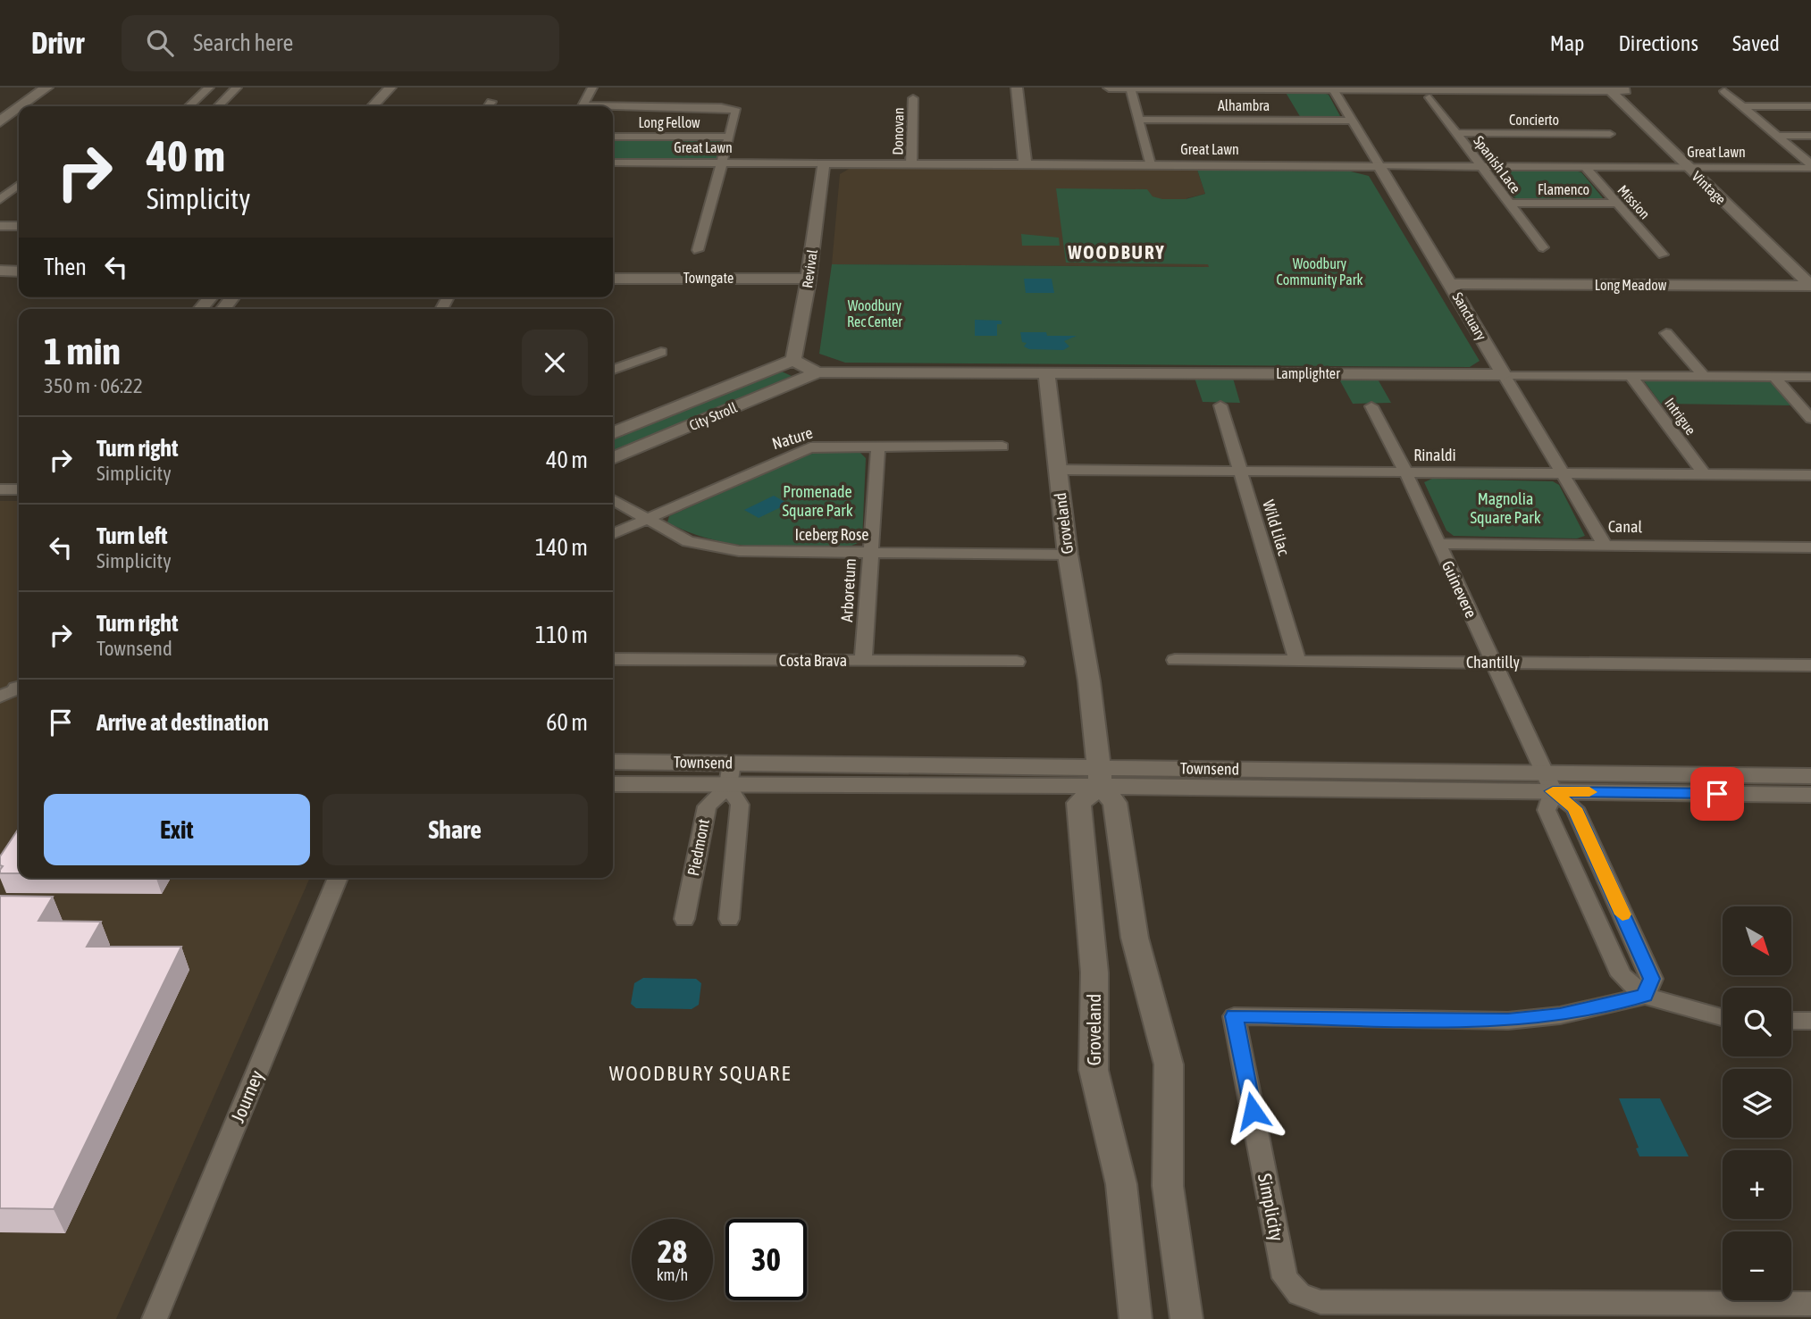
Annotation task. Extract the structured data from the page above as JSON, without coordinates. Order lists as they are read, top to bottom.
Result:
{
  "streets": {
    "street": [
      "Alhambra",
      "Concierto",
      "Long Fellow",
      "Donovan",
      "Great Lawn",
      "Spanish Lace",
      "Vintage",
      "Flamenco",
      "Mission",
      "Revival",
      "Towngate",
      "Long Meadow",
      "Sanctuary",
      "Lamplighter",
      "City Stroll",
      "Intrigue",
      "Nature",
      "Rinaldi",
      "Groveland",
      "Canal",
      "Wild Lilac",
      "Iceberg Rose",
      "Guinevere",
      "Arboretum",
      "Costa Brava",
      "Chantilly",
      "Townsend",
      "Piedmont",
      "Journey",
      "Simplicity"
    ]
  },
  "crossings": [
    ["Alhambra", "Sanctuary"],
    ["Concierto", "Spanish Lace"],
    ["Donovan", "Great Lawn"],
    ["Great Lawn", "Spanish Lace"],
    ["Great Lawn", "Vintage"],
    ["Great Lawn", "Mission"],
    ["Great Lawn", "Revival"],
    ["Great Lawn", "Sanctuary"],
    ["Spanish Lace", "Flamenco"],
    ["Vintage", "Long Meadow"],
    ["Flamenco", "Mission"],
    ["Revival", "Towngate"],
    ["Revival", "Lamplighter"],
    ["Revival", "City Stroll"],
    ["Long Meadow", "Sanctuary"],
    ["Sanctuary", "Lamplighter"],
    ["Sanctuary", "Rinaldi"],
    ["Sanctuary", "Canal"],
    ["Lamplighter", "City Stroll"],
    ["Lamplighter", "Intrigue"],
    ["Lamplighter", "Groveland"],
    ["Intrigue", "Rinaldi"],
    ["Nature", "Iceberg Rose"],
    ["Nature", "Arboretum"],
    ["Rinaldi", "Groveland"],
    ["Rinaldi", "Wild Lilac"],
    ["Rinaldi", "Guinevere"],
    ["Groveland", "Iceberg Rose"],
    ["Groveland", "Townsend"],
    ["Canal", "Guinevere"],
    ["Wild Lilac", "Chantilly"],
    ["Iceberg Rose", "Arboretum"],
    ["Guinevere", "Chantilly"],
    ["Guinevere", "Townsend"],
    ["Guinevere", "Simplicity"],
    ["Arboretum", "Costa Brava"],
    ["Townsend", "Piedmont"],
    ["Townsend", "Simplicity"]
  ],
  "districts": ["WOODBURY", "WOODBURY SQUARE"],
  "parks": [
    "Woodbury Community Park",
    "Woodbury Rec Center",
    "Promenade Square Park",
    "Magnolia Square Park"
  ],
  "north": "bottom right",
  "page": {
    "header": "Drivr",
    "search": "Search here",
    "nav": ["Map", "Directions", "Saved"],
    "turn": ["40 m", "Simplicity"],
    "then": "Then",
    "heading": ["1 min", "350 m · 06:22"],
    "list": [
      {
        "name": "Turn right",
        "note": "Simplicity",
        "value": "40 m"
      },
      {
        "name": "Turn left",
        "note": "Simplicity",
        "value": "140 m"
      },
      {
        "name": "Turn right",
        "note": "Townsend",
        "value": "110 m"
      },
      {
        "name": "Arrive at destination",
        "value": "60 m"
      }
    ],
    "buttons": ["Exit", "Share"],
    "map_buttons": ["+", "−"],
    "speed": "28 km/h",
    "limit": "30"
  }
}
